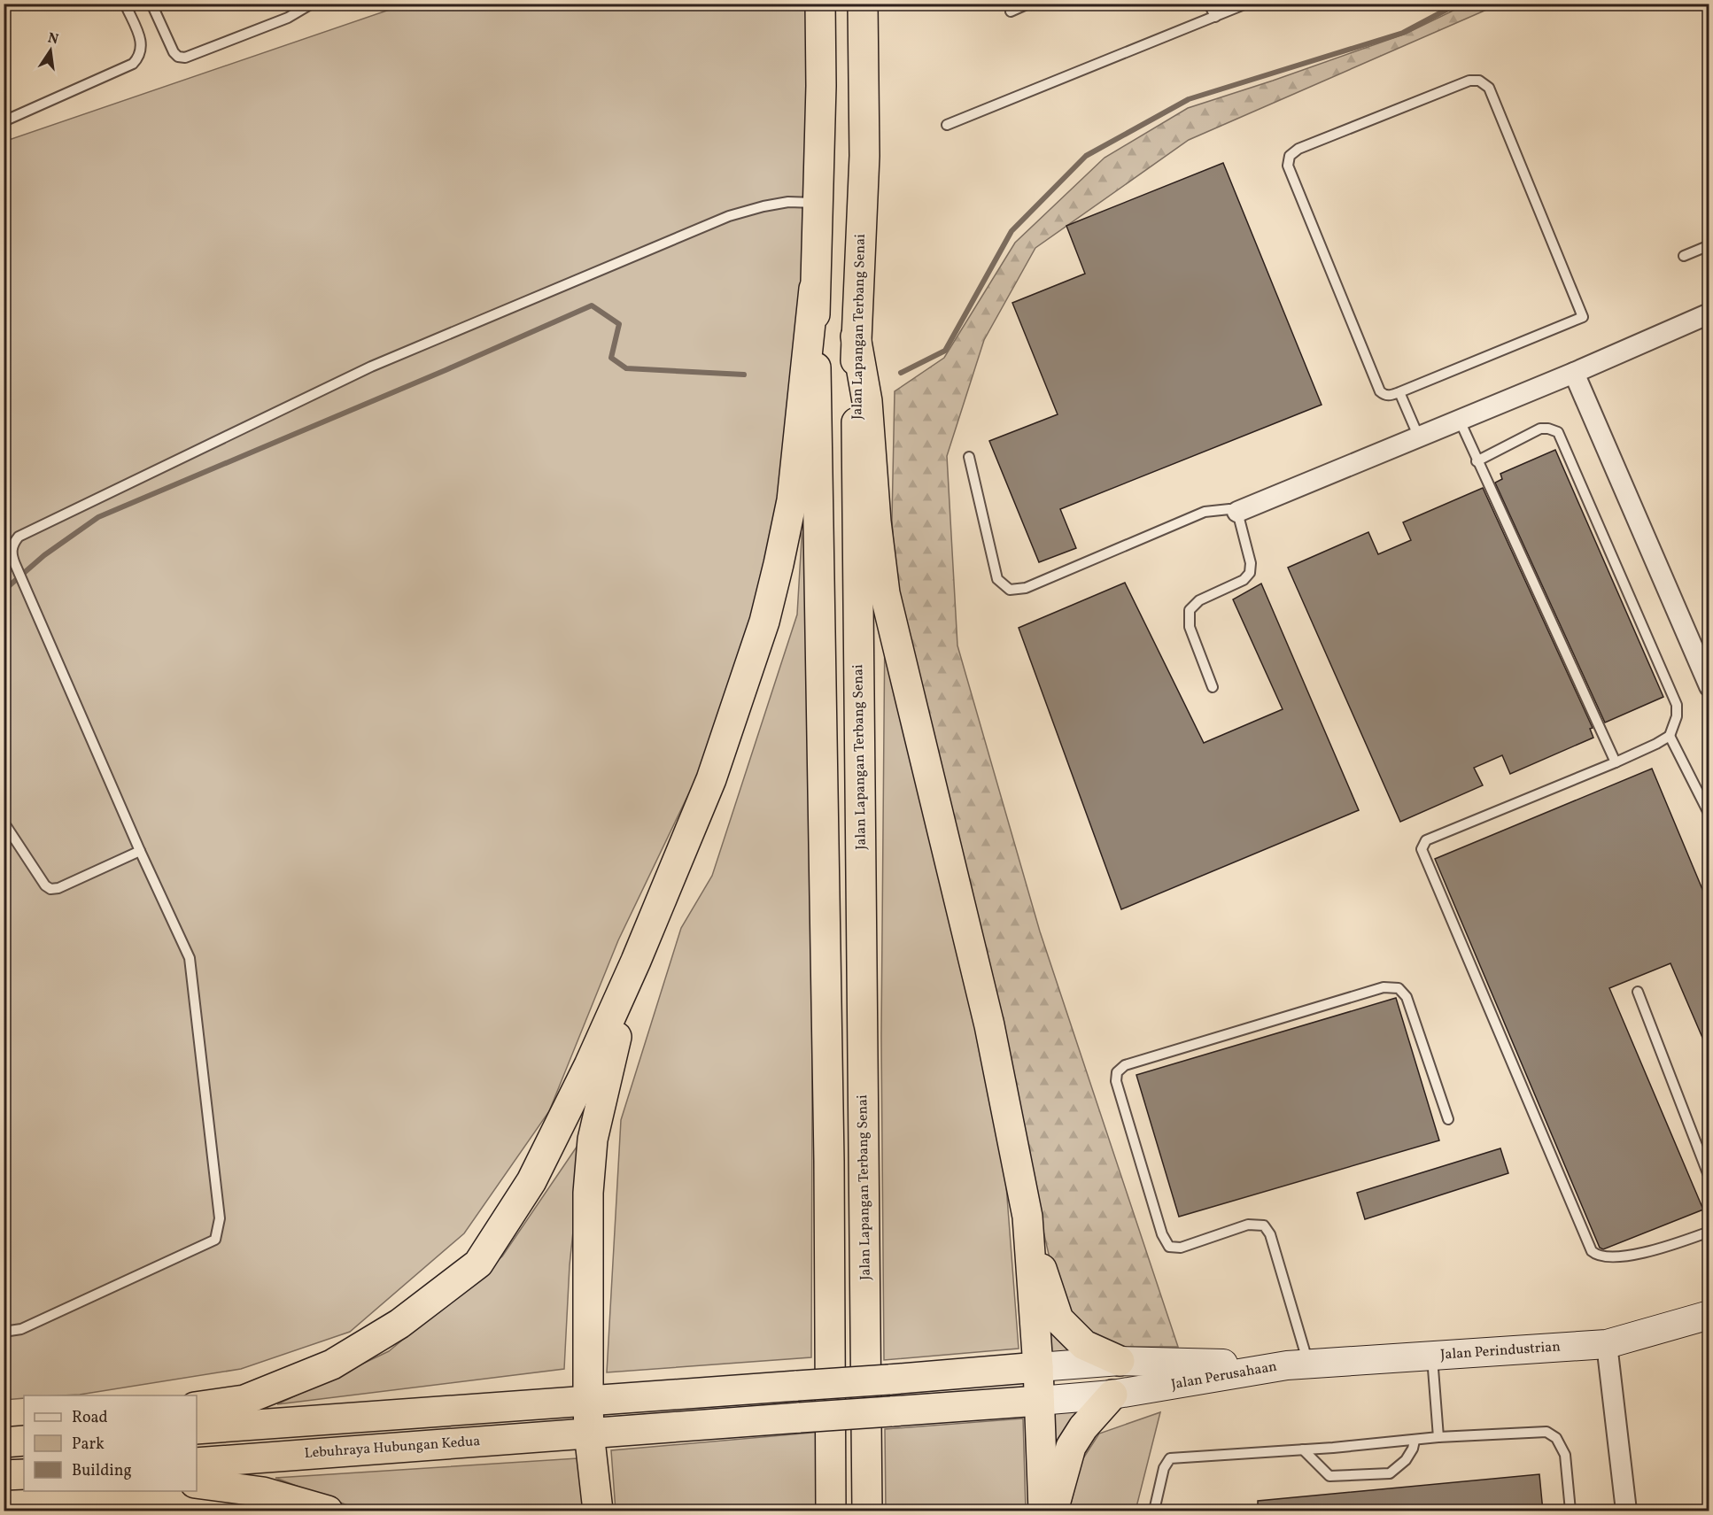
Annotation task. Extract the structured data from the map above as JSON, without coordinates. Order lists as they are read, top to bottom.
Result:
{
  "streets": {
    "highway": ["Jalan Lapangan Terbang Senai", "Lebuhraya Hubungan Kedua"],
    "main road": ["Jalan Perindustrian", "Jalan Perusahaan"]
  },
  "crossings": [
    ["Jalan Perindustrian", "Jalan Perusahaan"],
    ["Jalan Perusahaan", "Lebuhraya Hubungan Kedua"]
  ],
  "legend": ["Road", "Park", "Building"],
  "north": "top"
}
